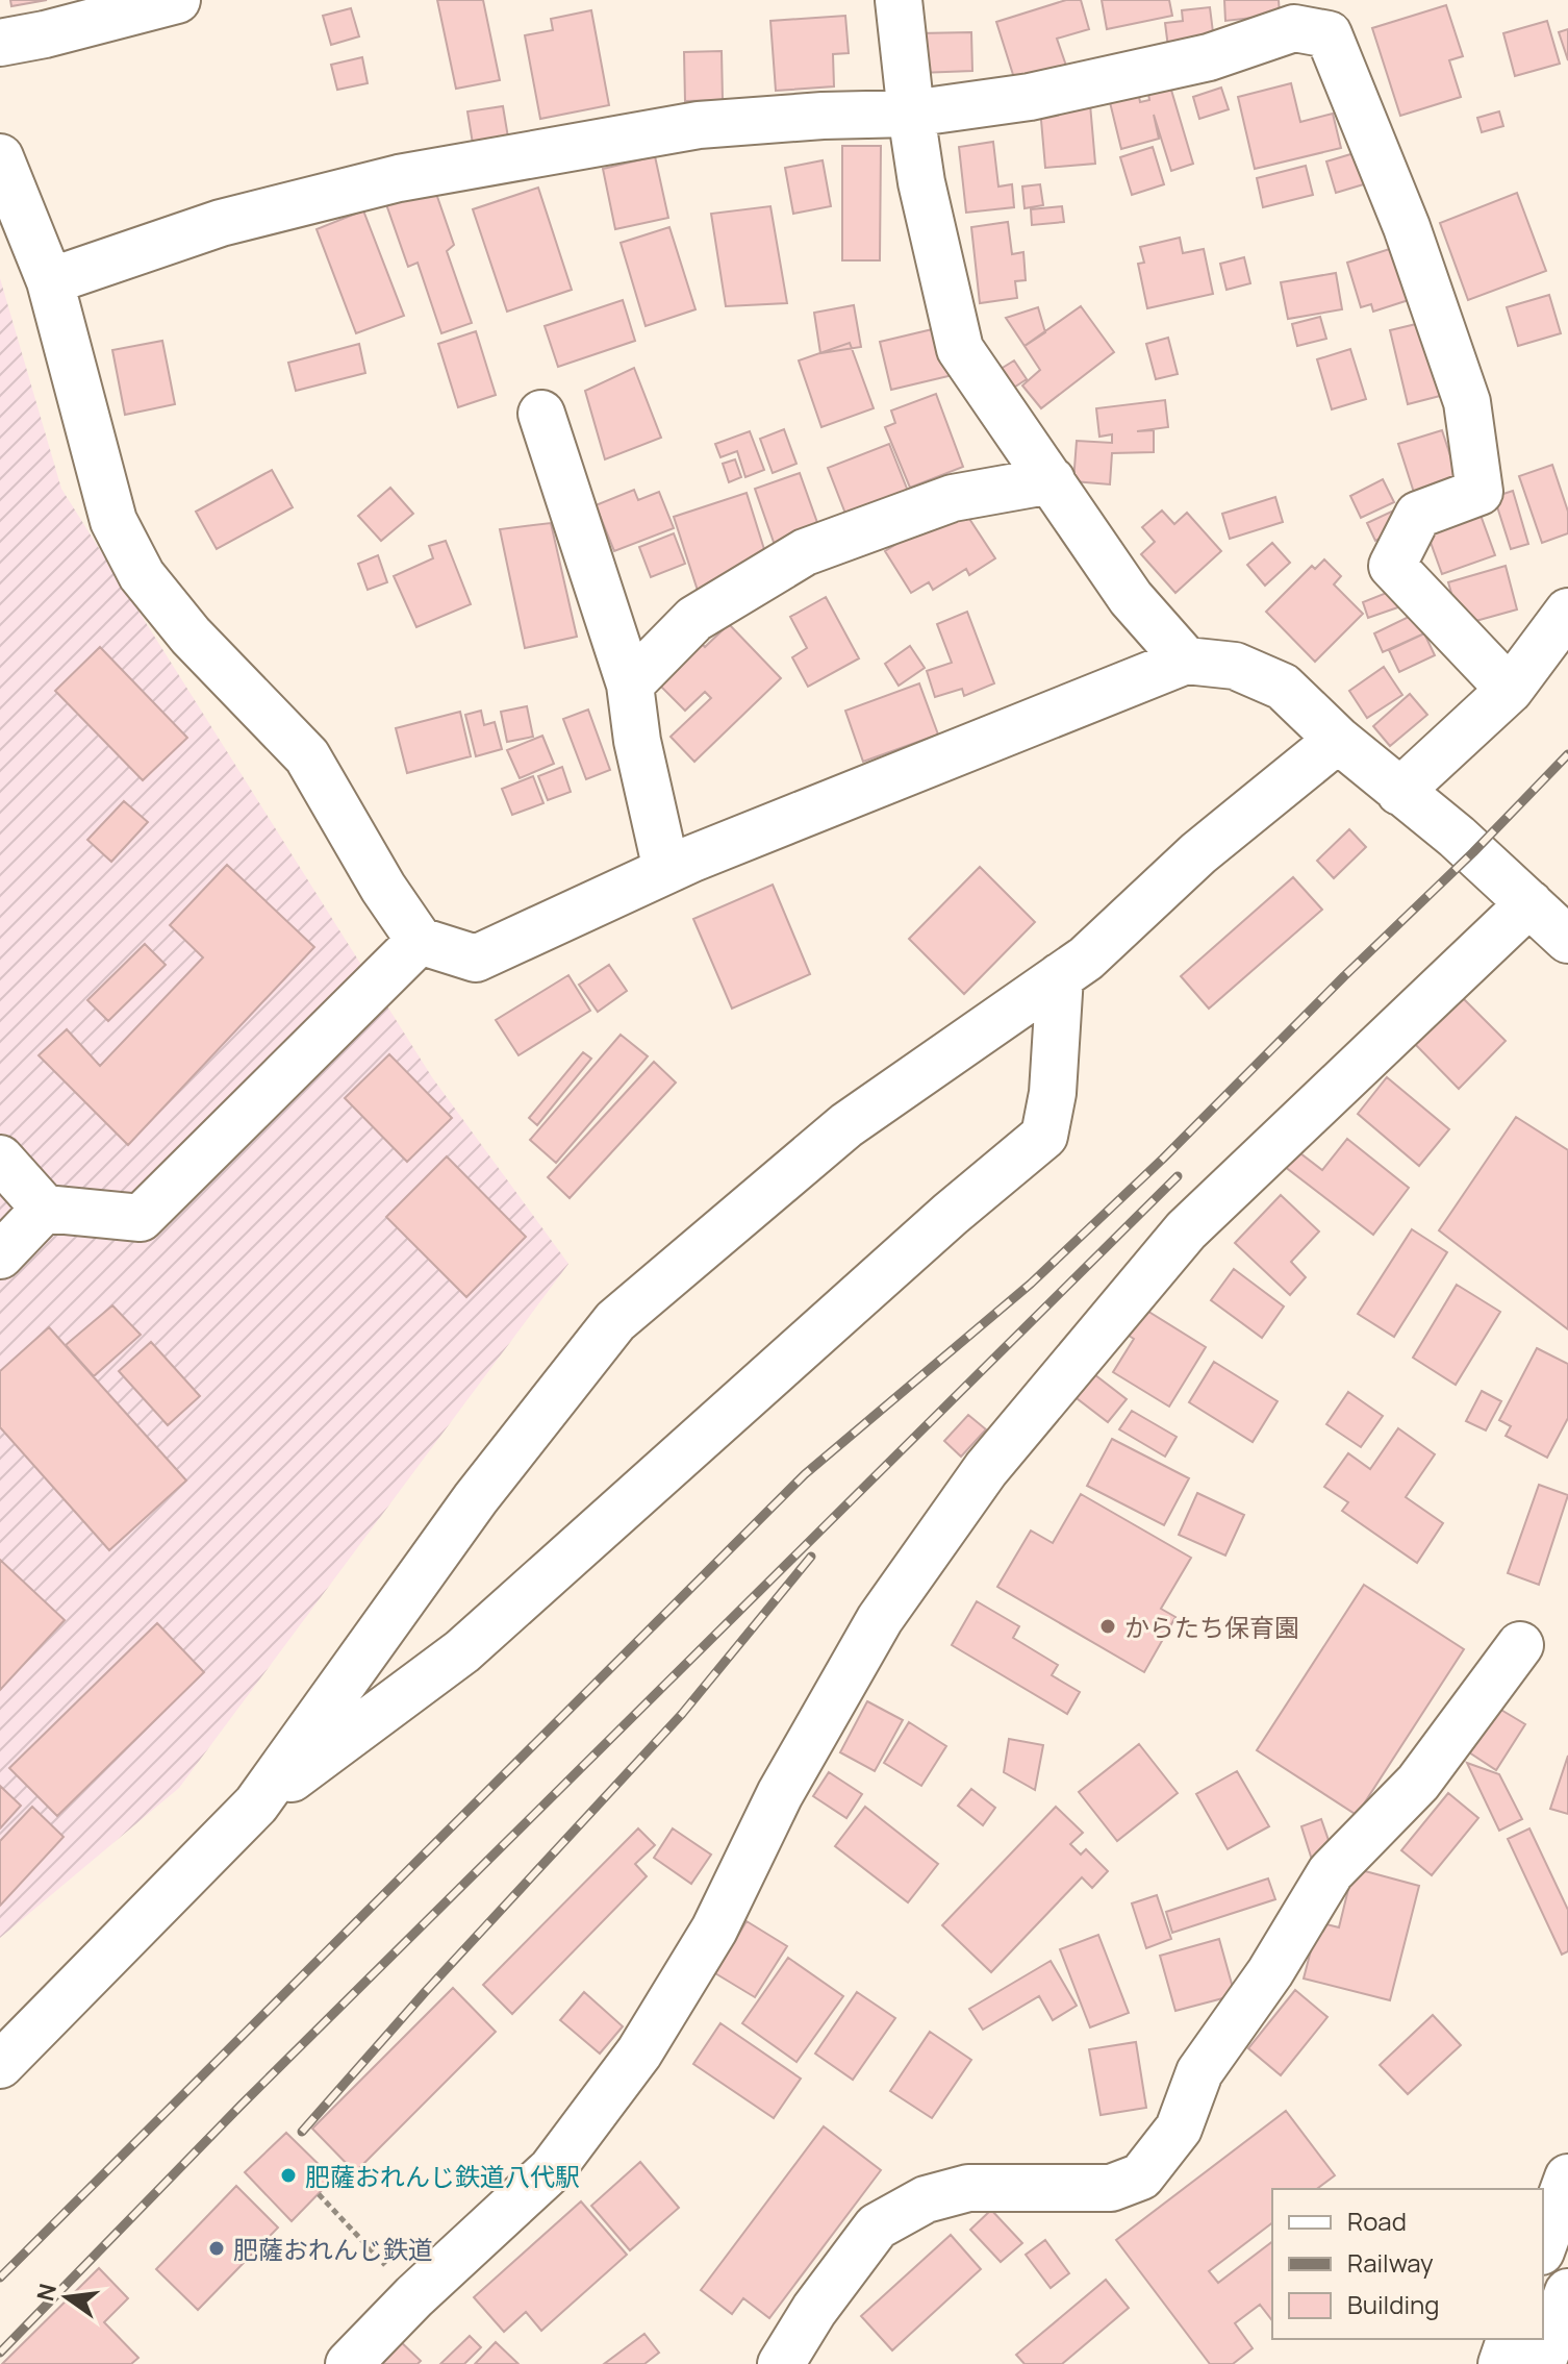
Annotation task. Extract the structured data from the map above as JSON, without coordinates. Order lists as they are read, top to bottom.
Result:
{
  "places": ["からたち保育園", "肥薩おれんじ鉄道八代駅", "肥薩おれんじ鉄道"],
  "legend": ["Road", "Railway", "Building"],
  "north": "left"
}
